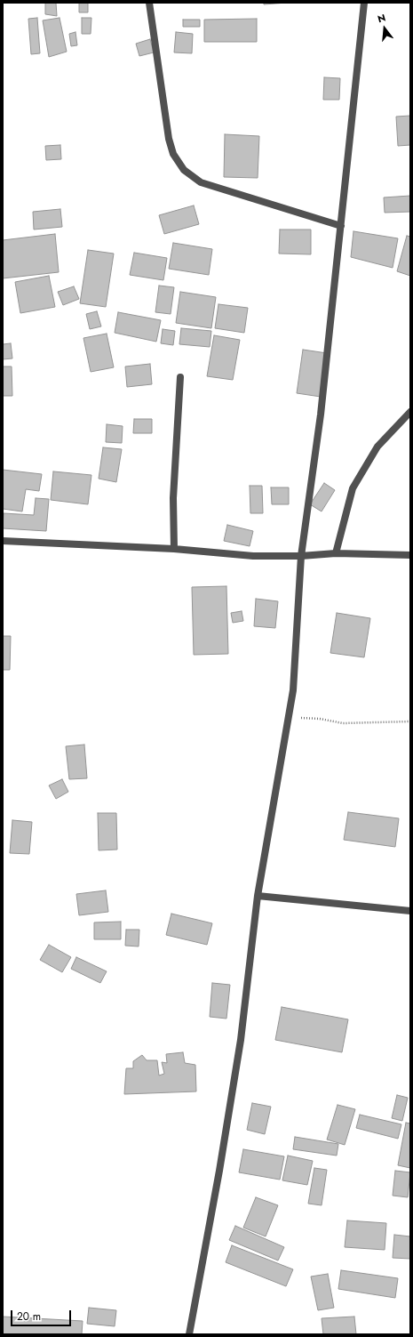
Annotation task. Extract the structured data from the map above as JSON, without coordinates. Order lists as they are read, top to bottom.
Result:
{
  "scale_bar": "20 m",
  "north": "top"
}
